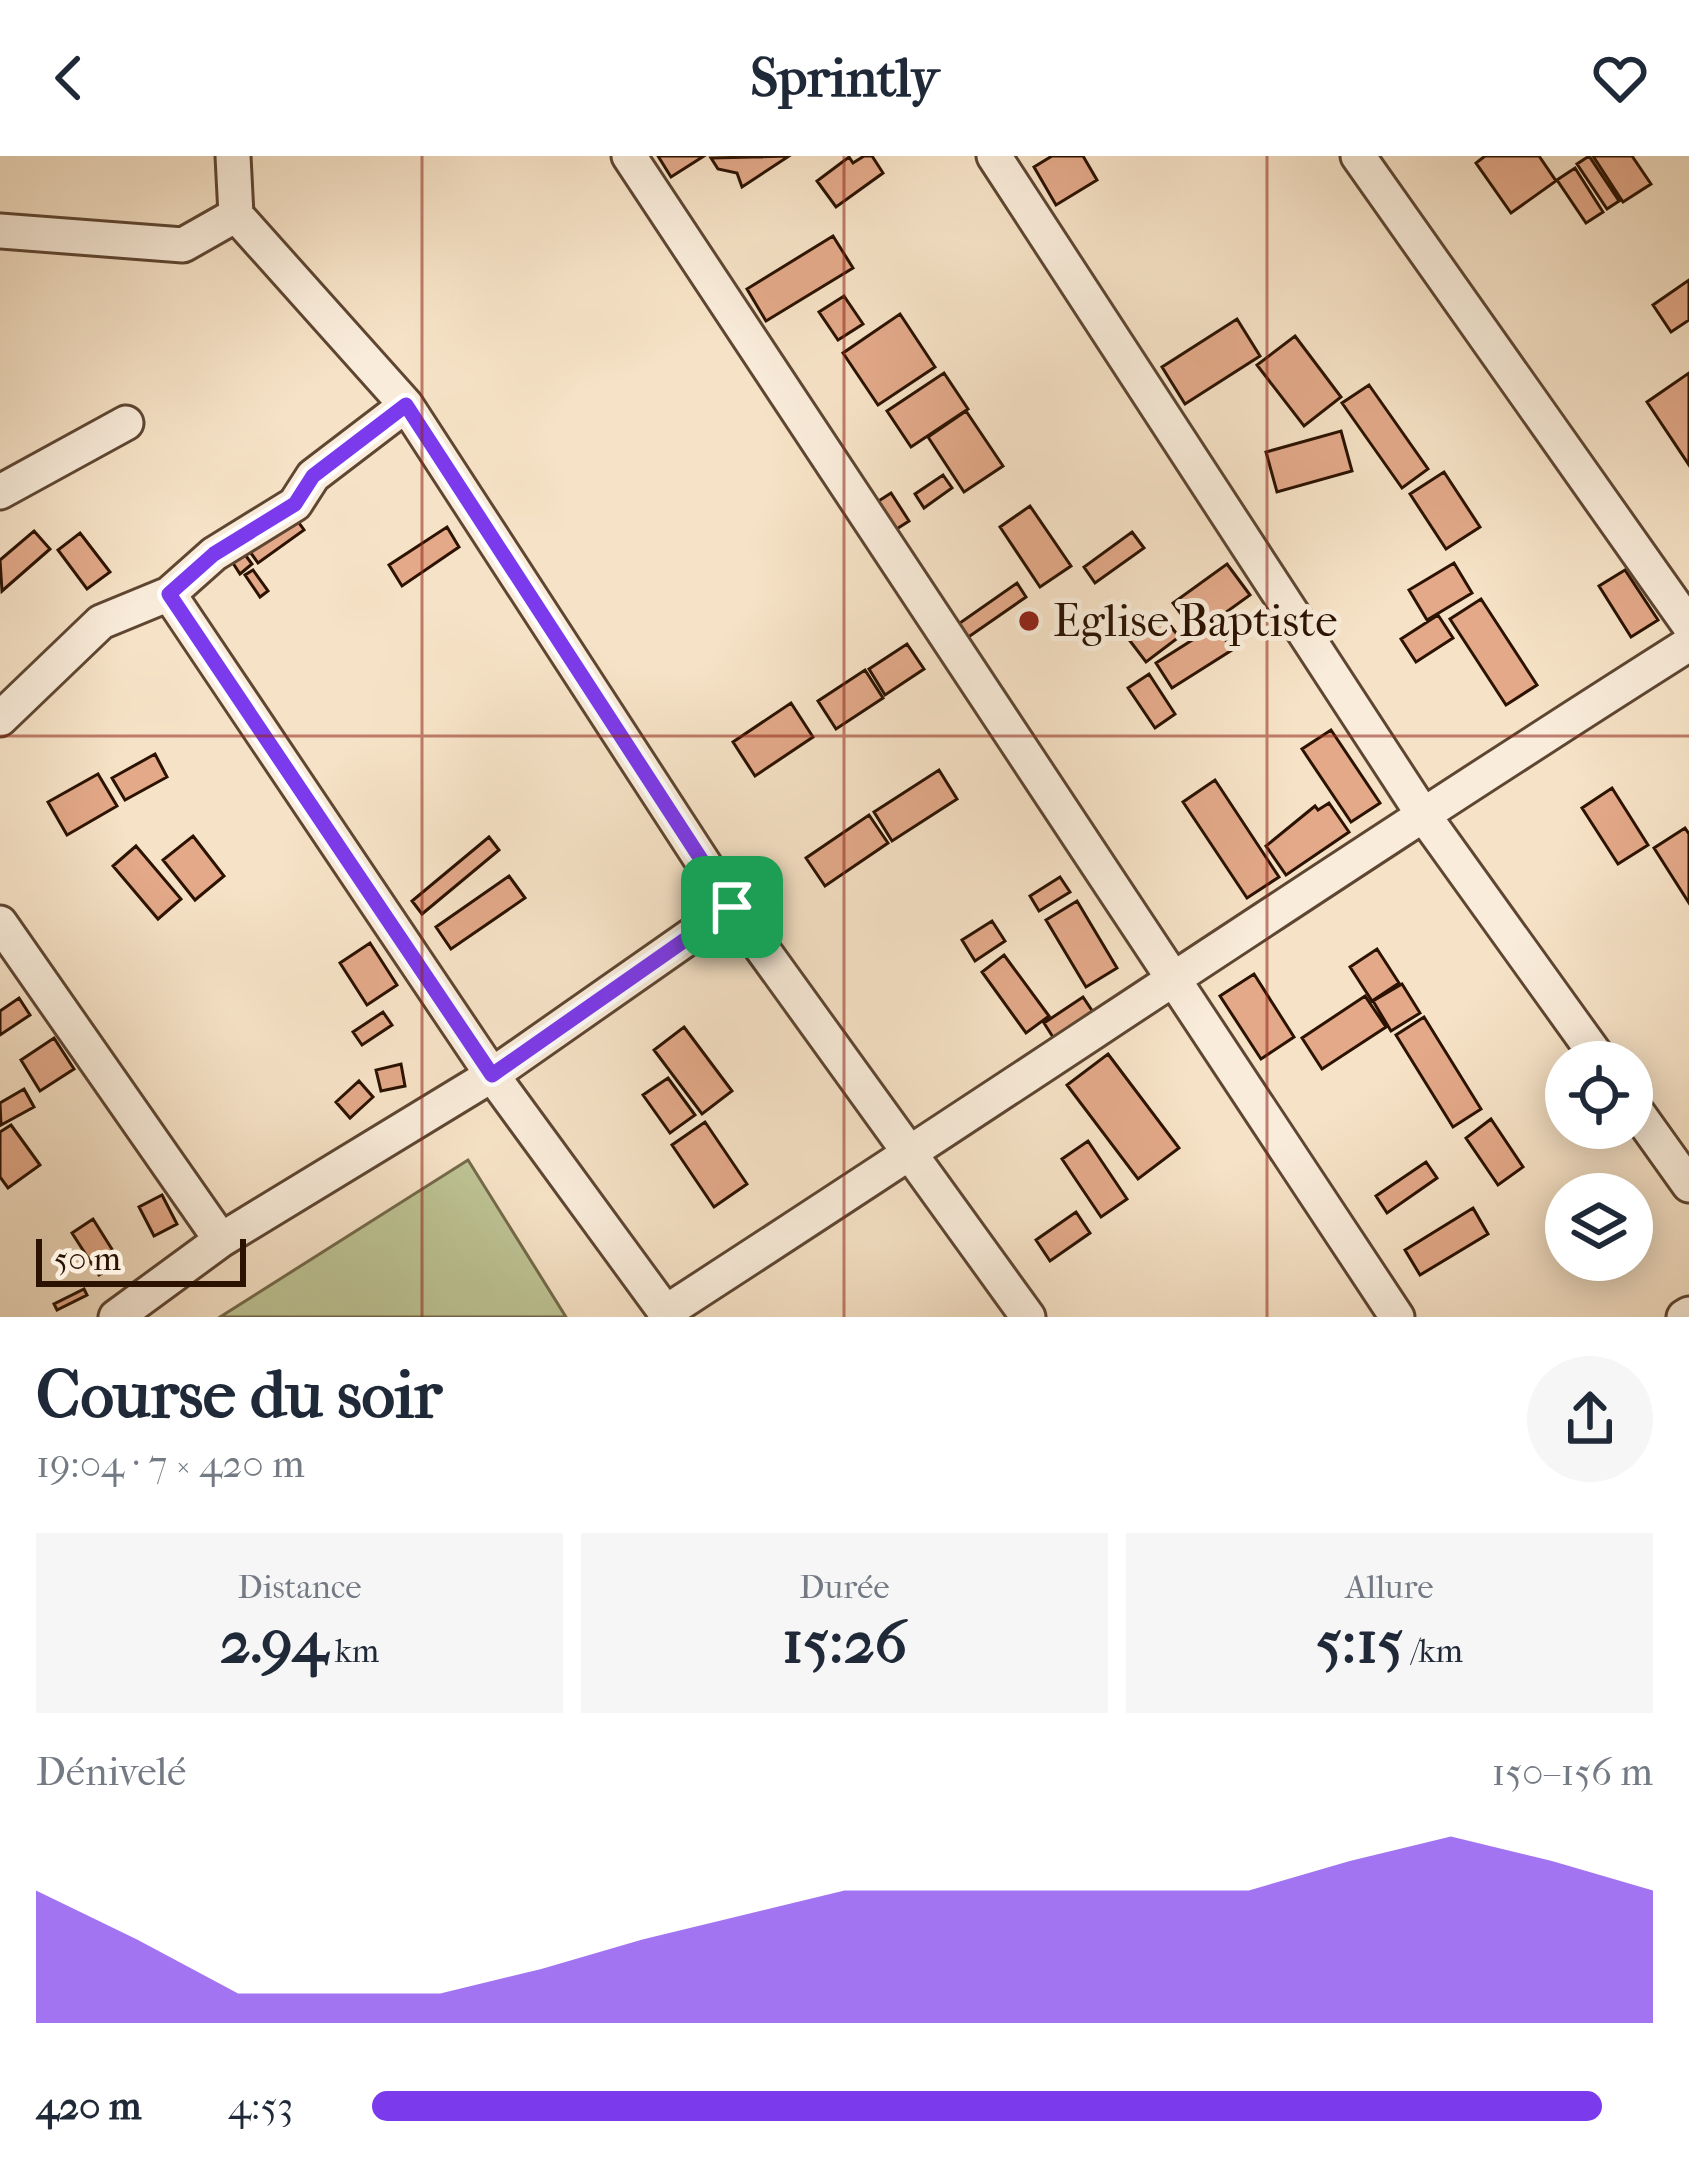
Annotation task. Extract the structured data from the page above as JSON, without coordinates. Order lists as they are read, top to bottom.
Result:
{
  "places": ["Eglise Baptiste"],
  "scale_bar": "50 m",
  "page": {
    "header": "Sprintly",
    "scale": "50 m",
    "heading": ["Course du soir", "19:04 · 7 × 420 m"],
    "stats": [
      ["Distance", "2.94 km"],
      ["Durée", "15:26"],
      ["Allure", "5:15 /km"]
    ],
    "chart": ["Dénivelé", "150–156 m"],
    "list": [
      {
        "name": "420 m",
        "note": "4:53"
      }
    ]
  }
}
